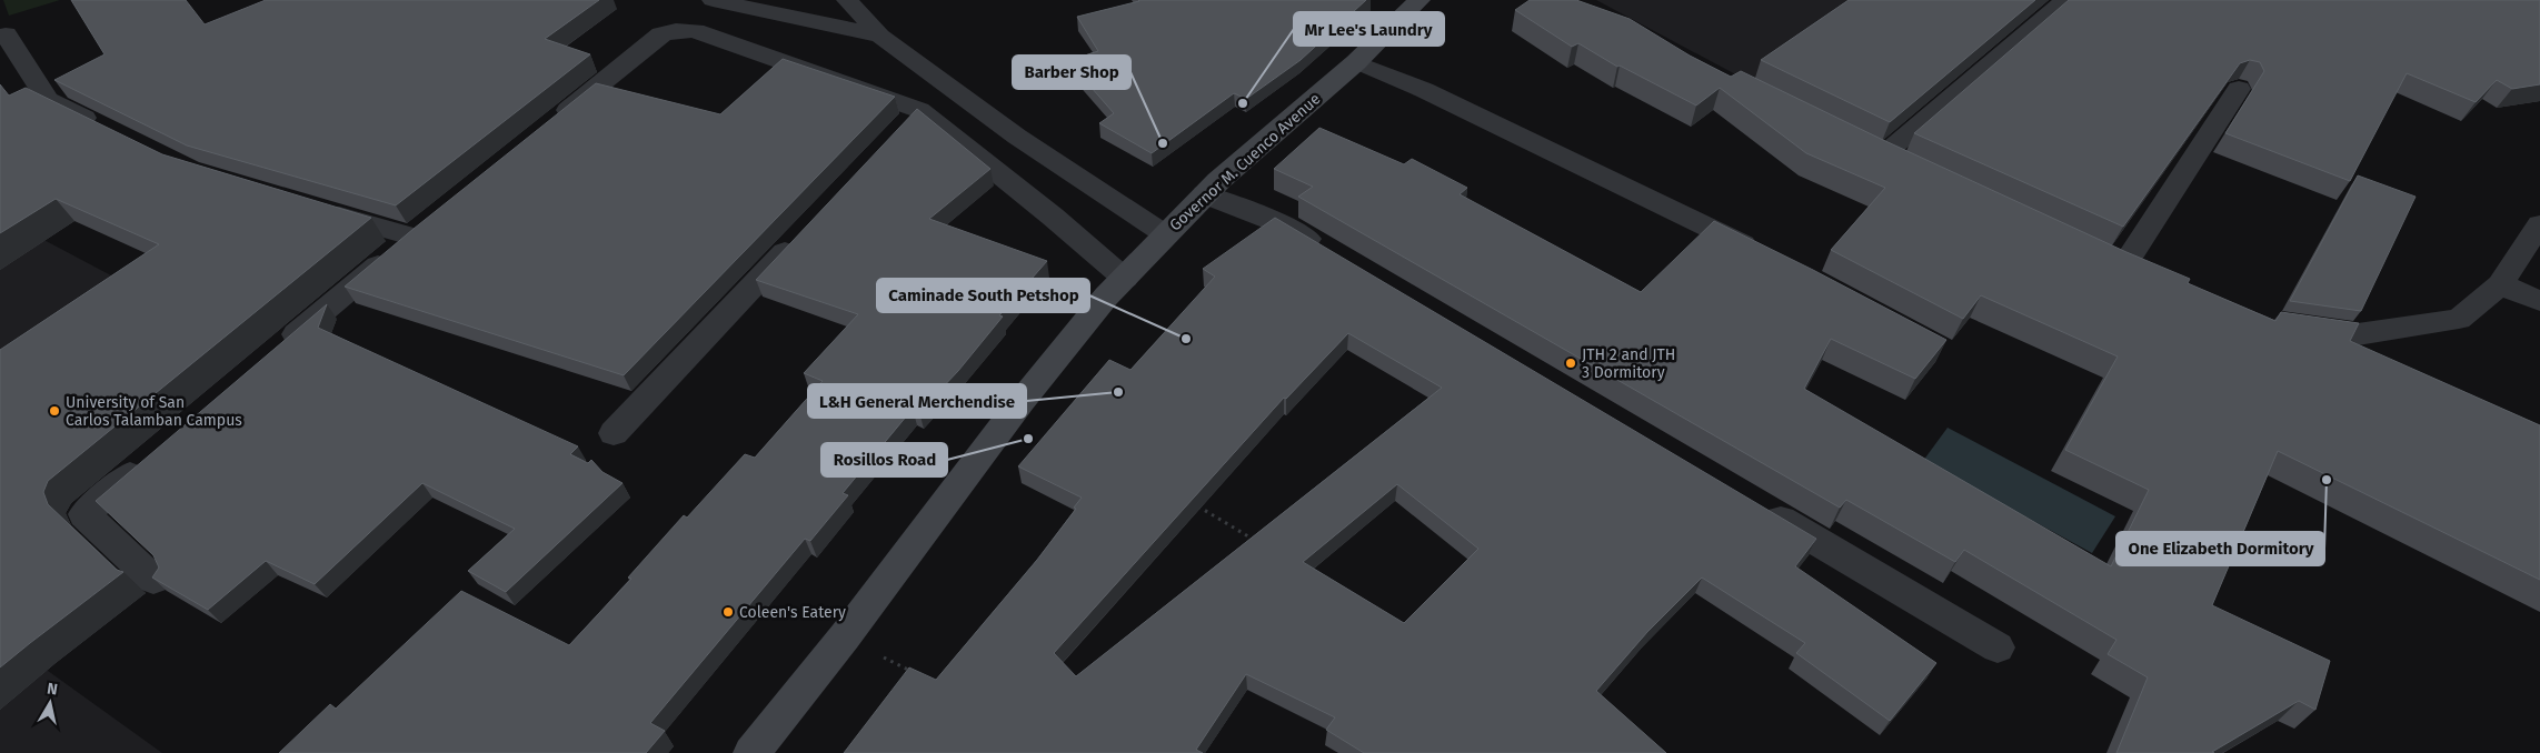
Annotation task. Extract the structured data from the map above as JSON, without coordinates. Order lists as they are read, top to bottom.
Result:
{
  "streets": {
    "main road": ["Governor M. Cuenco Avenue"]
  },
  "places": [
    "Mr Lee's Laundry",
    "Barber Shop",
    "Caminade South Petshop",
    "JTH 2 and JTH 3 Dormitory",
    "L&H General Merchendise",
    "University of San Carlos Talamban Campus",
    "Rosillos Road",
    "One Elizabeth Dormitory",
    "Coleen's Eatery"
  ],
  "north": "top"
}
